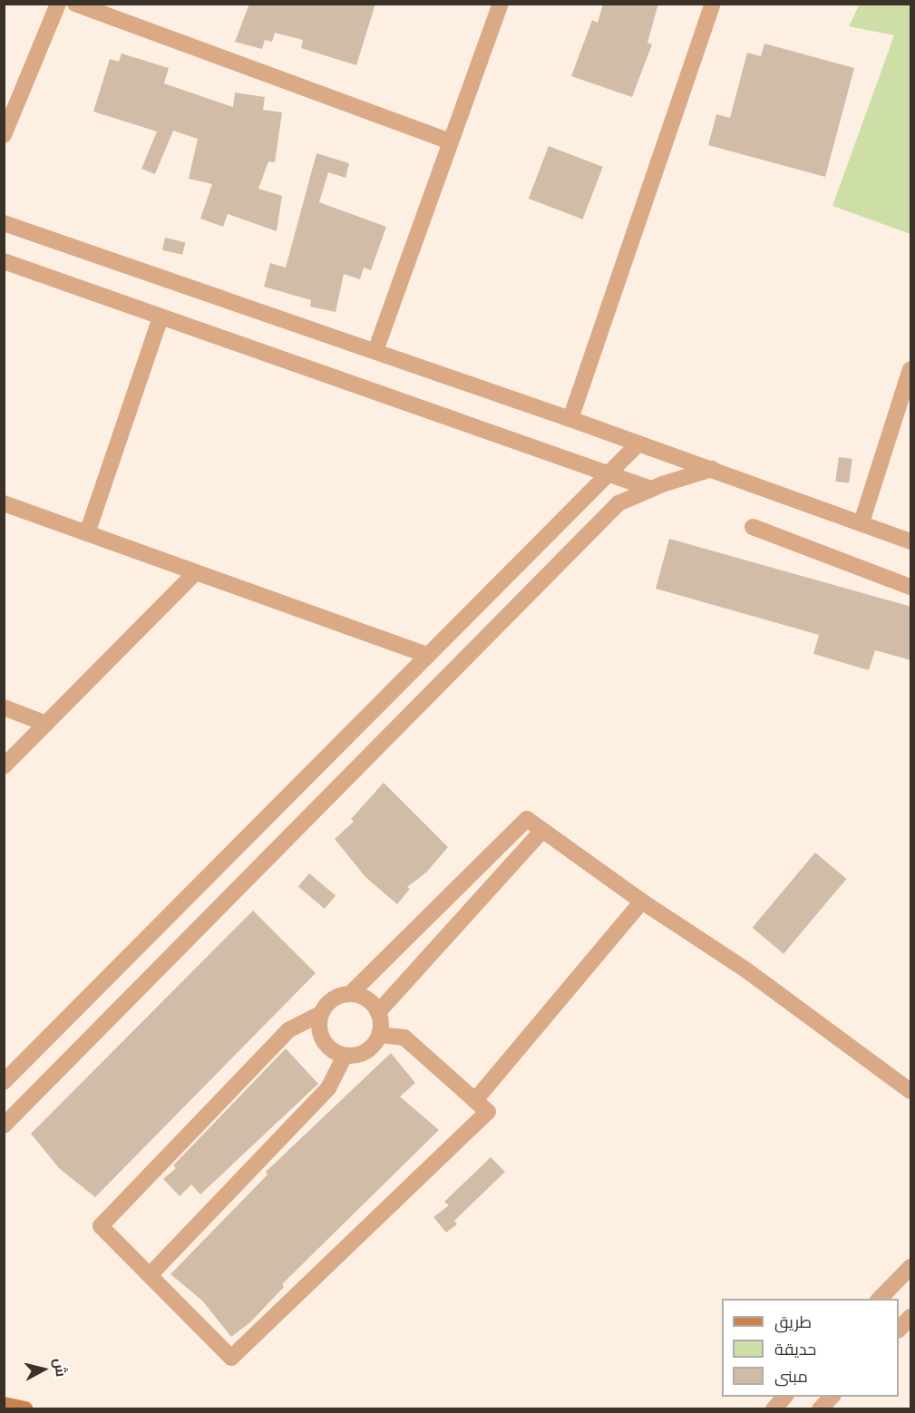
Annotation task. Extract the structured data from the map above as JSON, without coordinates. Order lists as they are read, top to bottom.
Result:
{
  "legend": ["طريق", "حديقة", "مبنى"],
  "north": "right"
}
